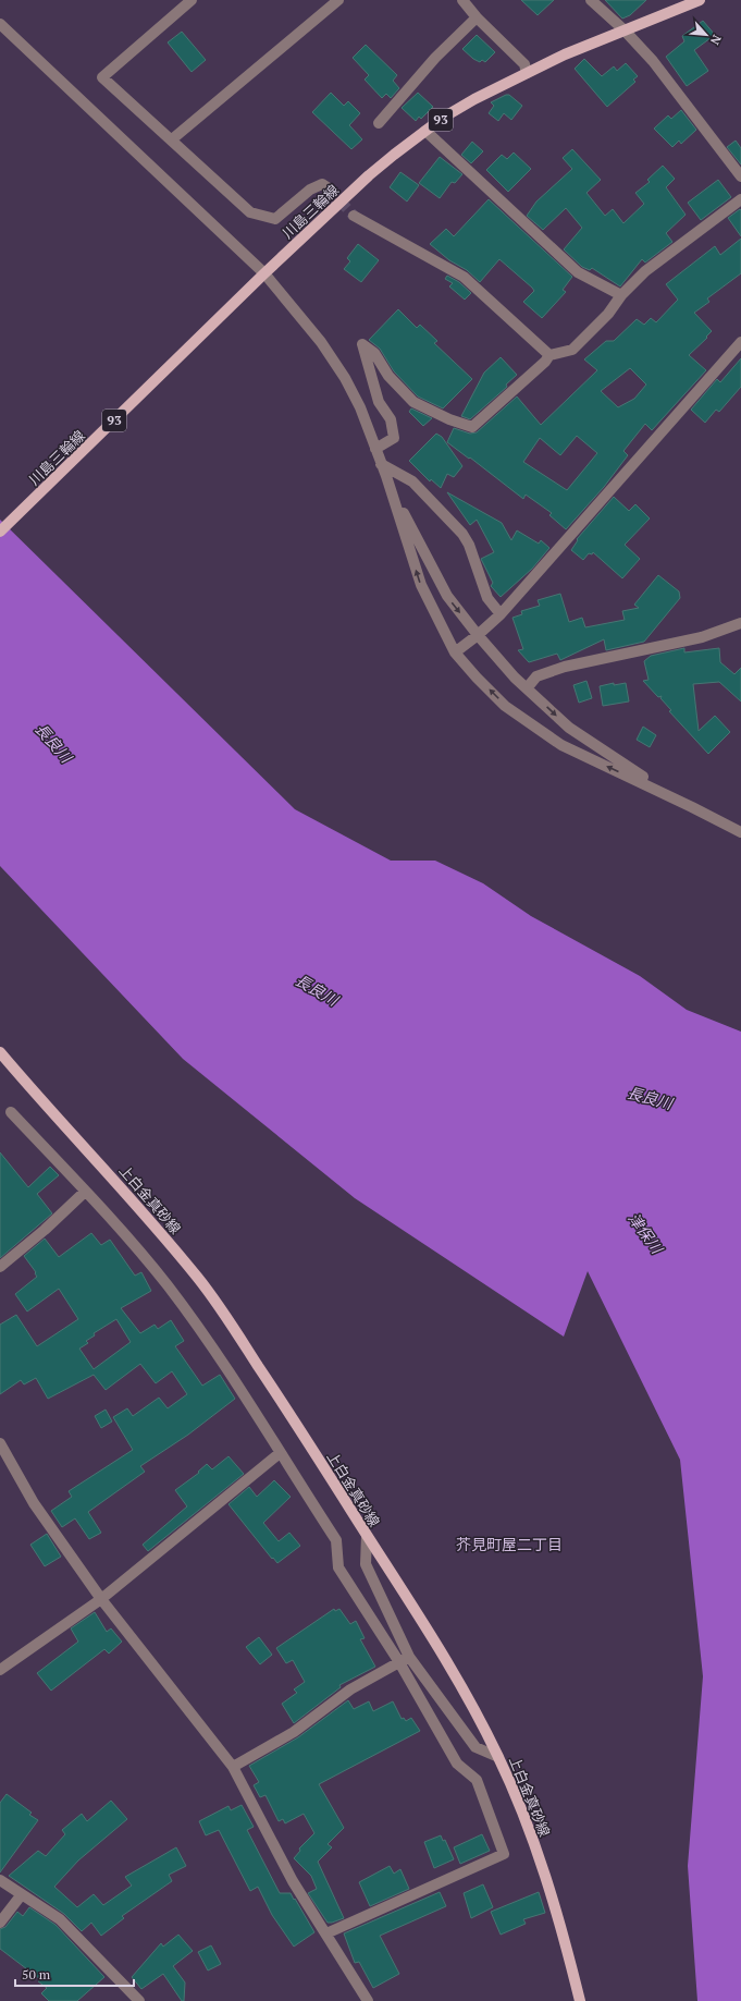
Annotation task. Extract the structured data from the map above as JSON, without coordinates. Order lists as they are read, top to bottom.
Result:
{
  "streets": {
    "main road": ["93", "川島三輪線", "上白金真砂線"]
  },
  "districts": ["芥見町屋二丁目"],
  "water": ["長良川", "津保川"],
  "scale_bar": "50 m",
  "north": "bottom right"
}
